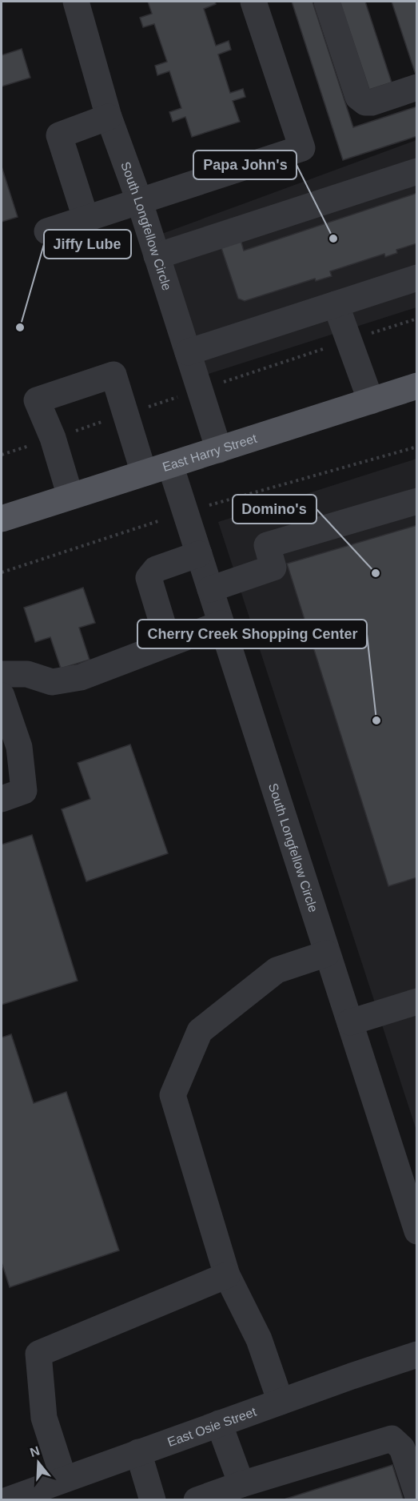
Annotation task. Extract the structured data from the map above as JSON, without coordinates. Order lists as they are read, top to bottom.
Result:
{
  "streets": {
    "main road": ["East Harry Street"],
    "street": ["South Longfellow Circle", "East Osie Street"]
  },
  "crossings": [
    ["South Longfellow Circle", "East Harry Street"]
  ],
  "places": [
    "Papa John's",
    "Jiffy Lube",
    "Domino's",
    "Cherry Creek Shopping Center"
  ],
  "north": "top"
}
